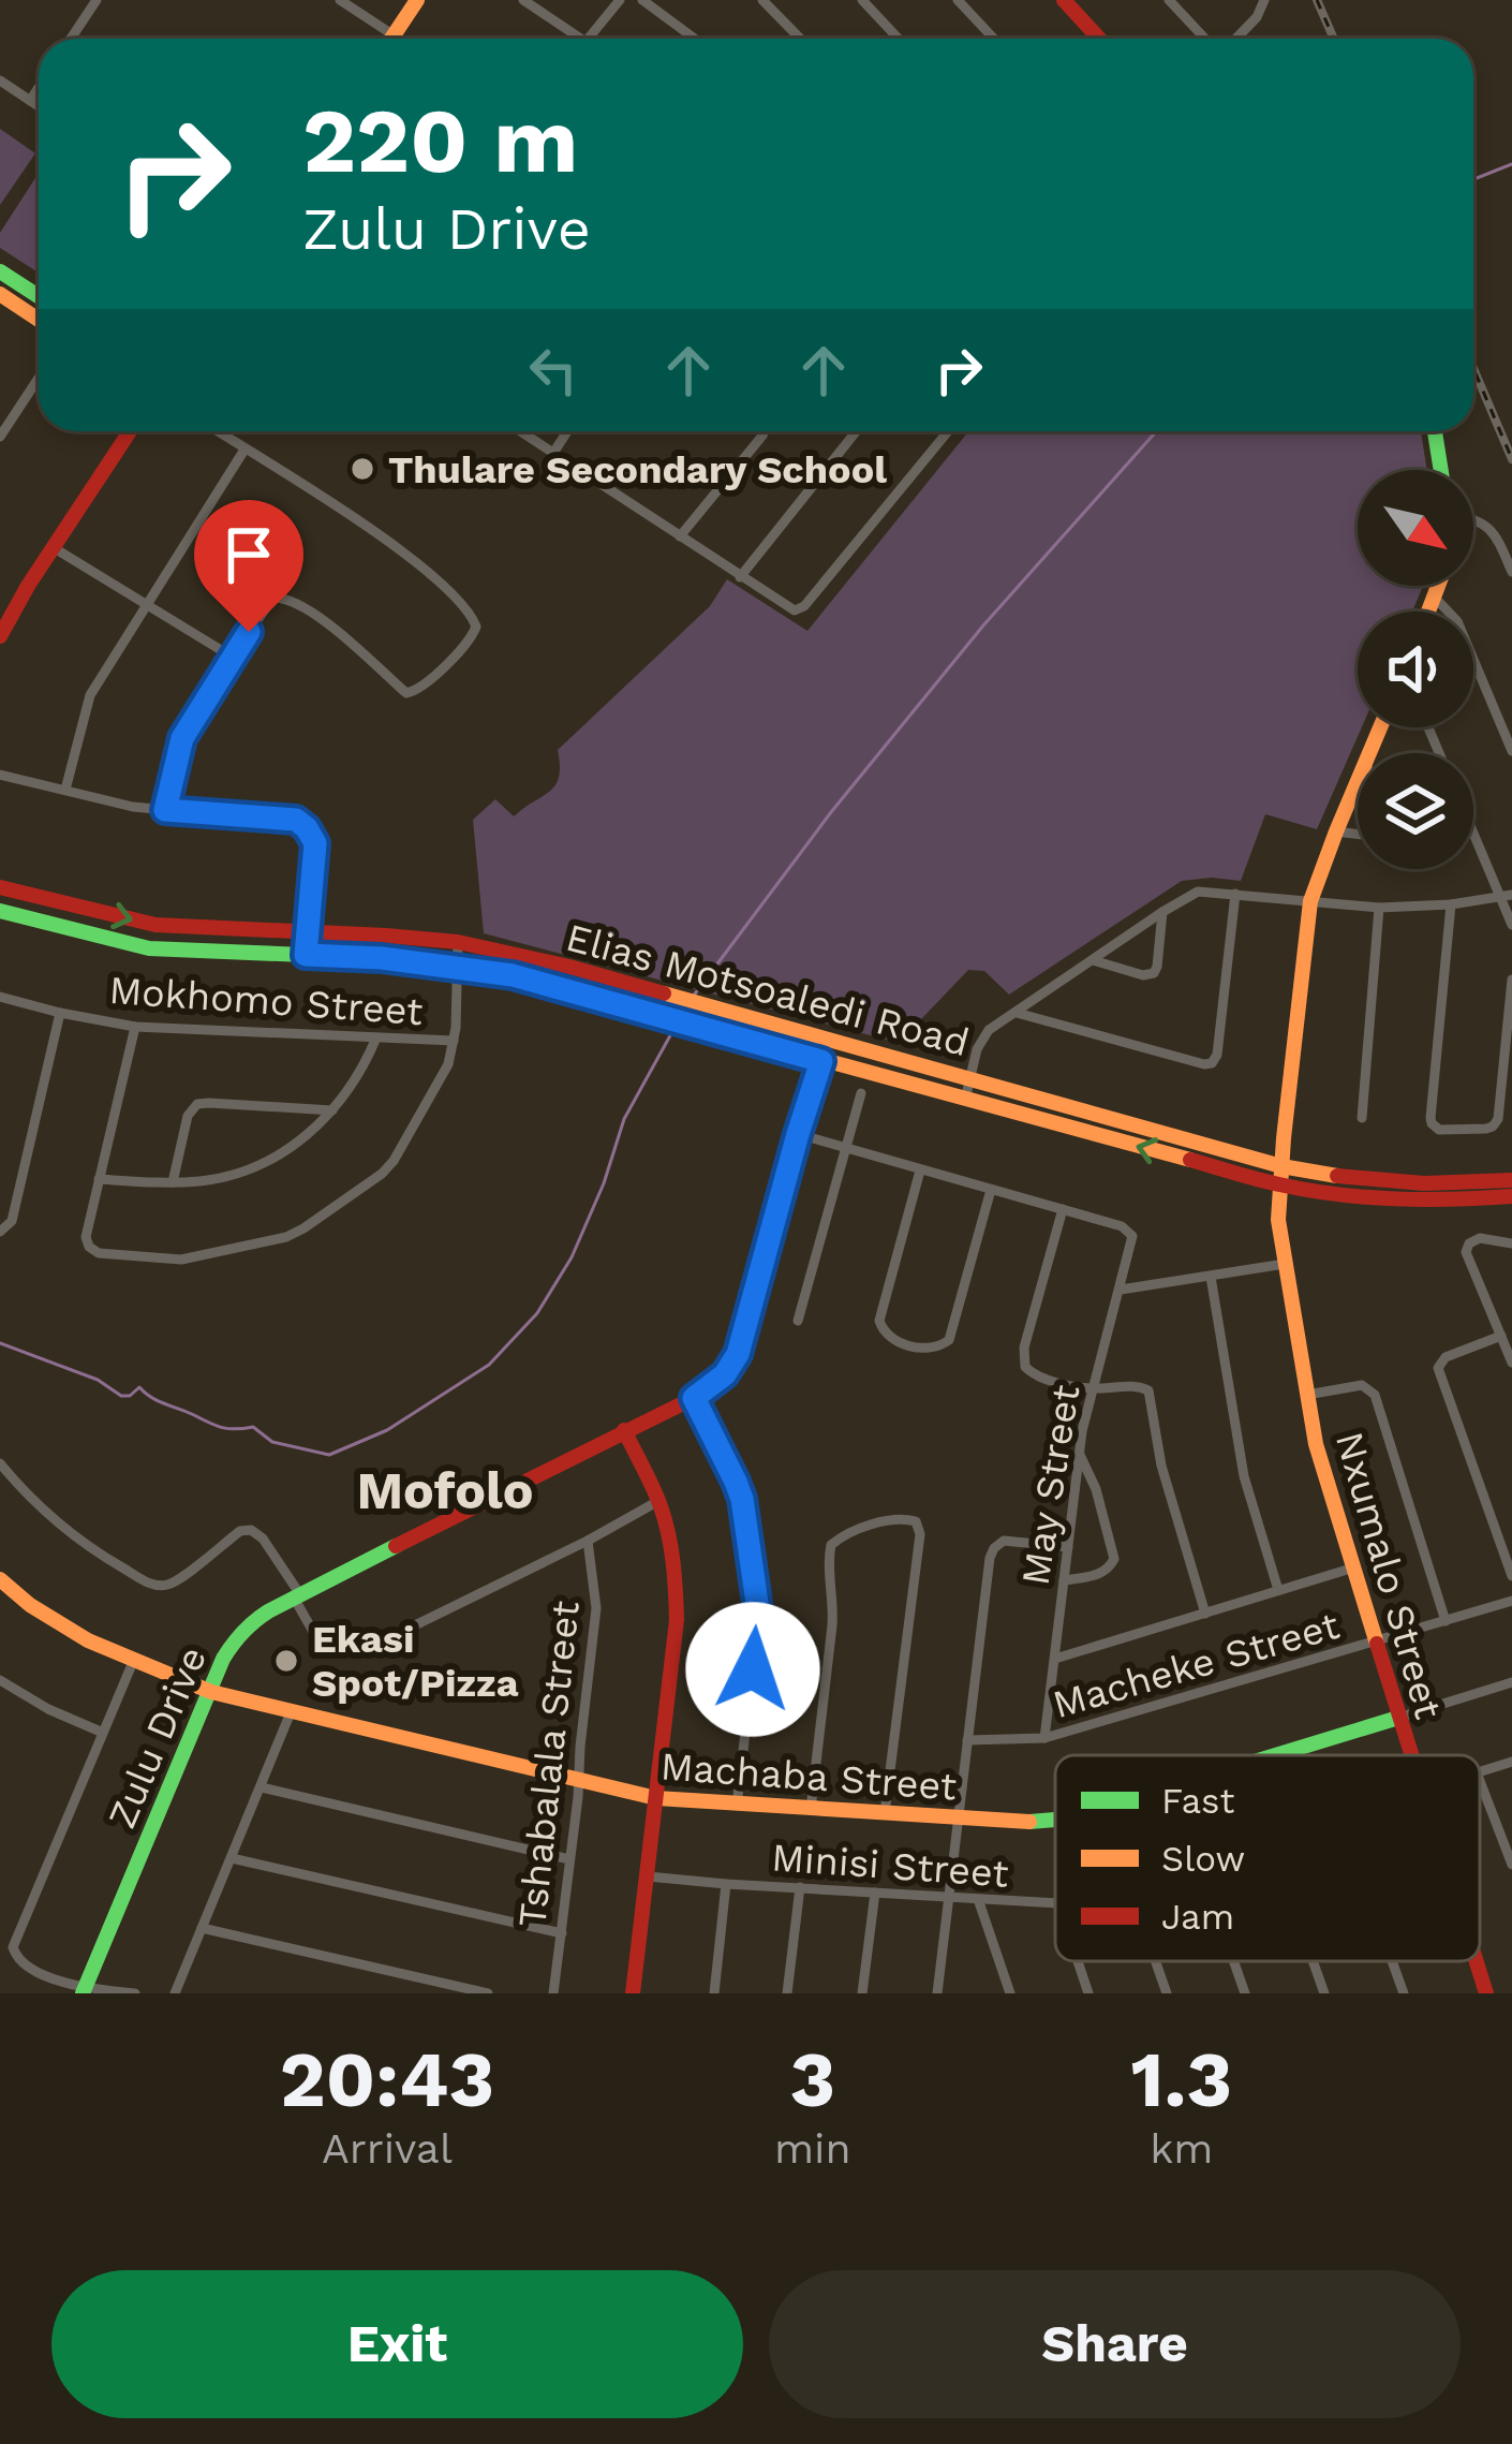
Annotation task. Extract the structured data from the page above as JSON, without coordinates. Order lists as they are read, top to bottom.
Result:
{
  "streets": {
    "main road": [
      "Elias Motsoaledi Road",
      "Nxumalo Street",
      "Zulu Drive",
      "Machaba Street"
    ],
    "street": [
      "Mokhomo Street",
      "May Street",
      "Macheke Street",
      "Tshabalala Street",
      "Minisi Street"
    ]
  },
  "crossings": [
    ["Elias Motsoaledi Road", "Nxumalo Street"],
    ["Elias Motsoaledi Road", "Zulu Drive"],
    ["May Street", "Macheke Street"],
    ["Nxumalo Street", "Macheke Street"],
    ["Nxumalo Street", "Machaba Street"],
    ["Zulu Drive", "Machaba Street"],
    ["Tshabalala Street", "Machaba Street"]
  ],
  "districts": ["Mofolo"],
  "places": ["Thulare Secondary School", "Ekasi Spot/Pizza"],
  "legend": ["Fast", "Slow", "Jam"],
  "north": "bottom right",
  "page": {
    "turn": ["220 m", "Zulu Drive"],
    "eta": [
      "20:43",
      "Arrival",
      "3",
      "min",
      "1.3",
      "km"
    ],
    "buttons": ["Exit", "Share"]
  }
}
